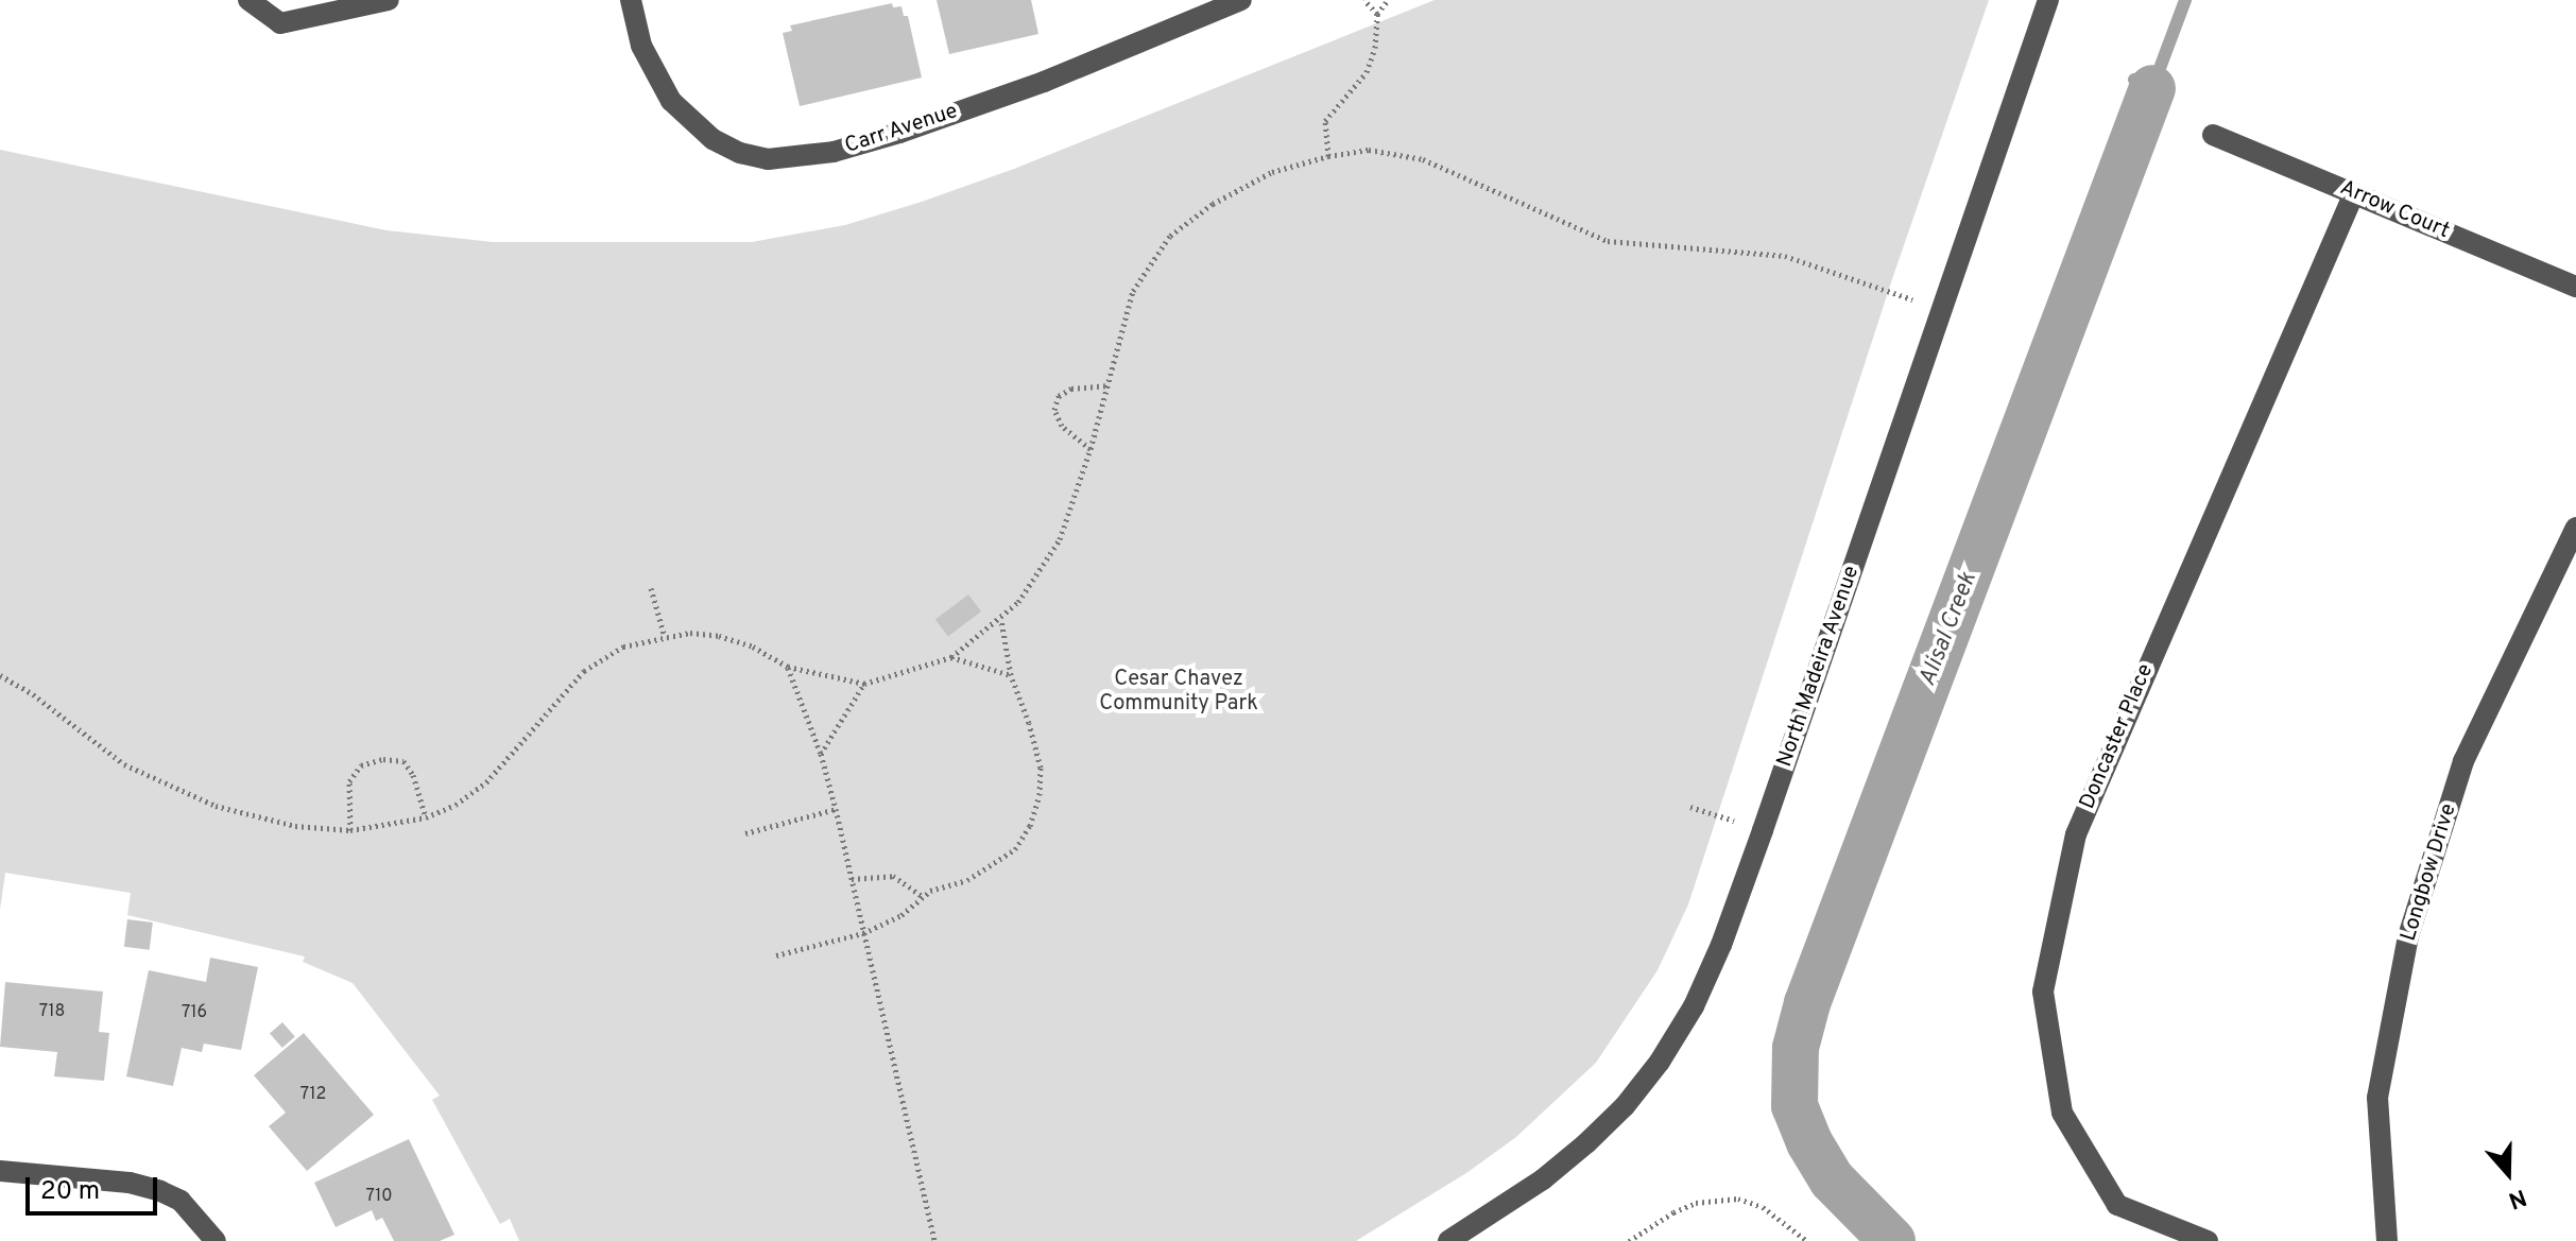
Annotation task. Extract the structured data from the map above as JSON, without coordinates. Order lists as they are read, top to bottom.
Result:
{
  "streets": {
    "street": [
      "Carr Avenue",
      "Arrow Court",
      "North Madeira Avenue",
      "Doncaster Place",
      "Longbow Drive"
    ]
  },
  "crossings": [
    ["Arrow Court", "Doncaster Place"]
  ],
  "water": ["Alisal Creek"],
  "parks": ["Cesar Chavez Community Park"],
  "house_numbers": [
    "718",
    "716",
    "712",
    "710"
  ],
  "scale_bar": "20 m",
  "north": "bottom"
}
